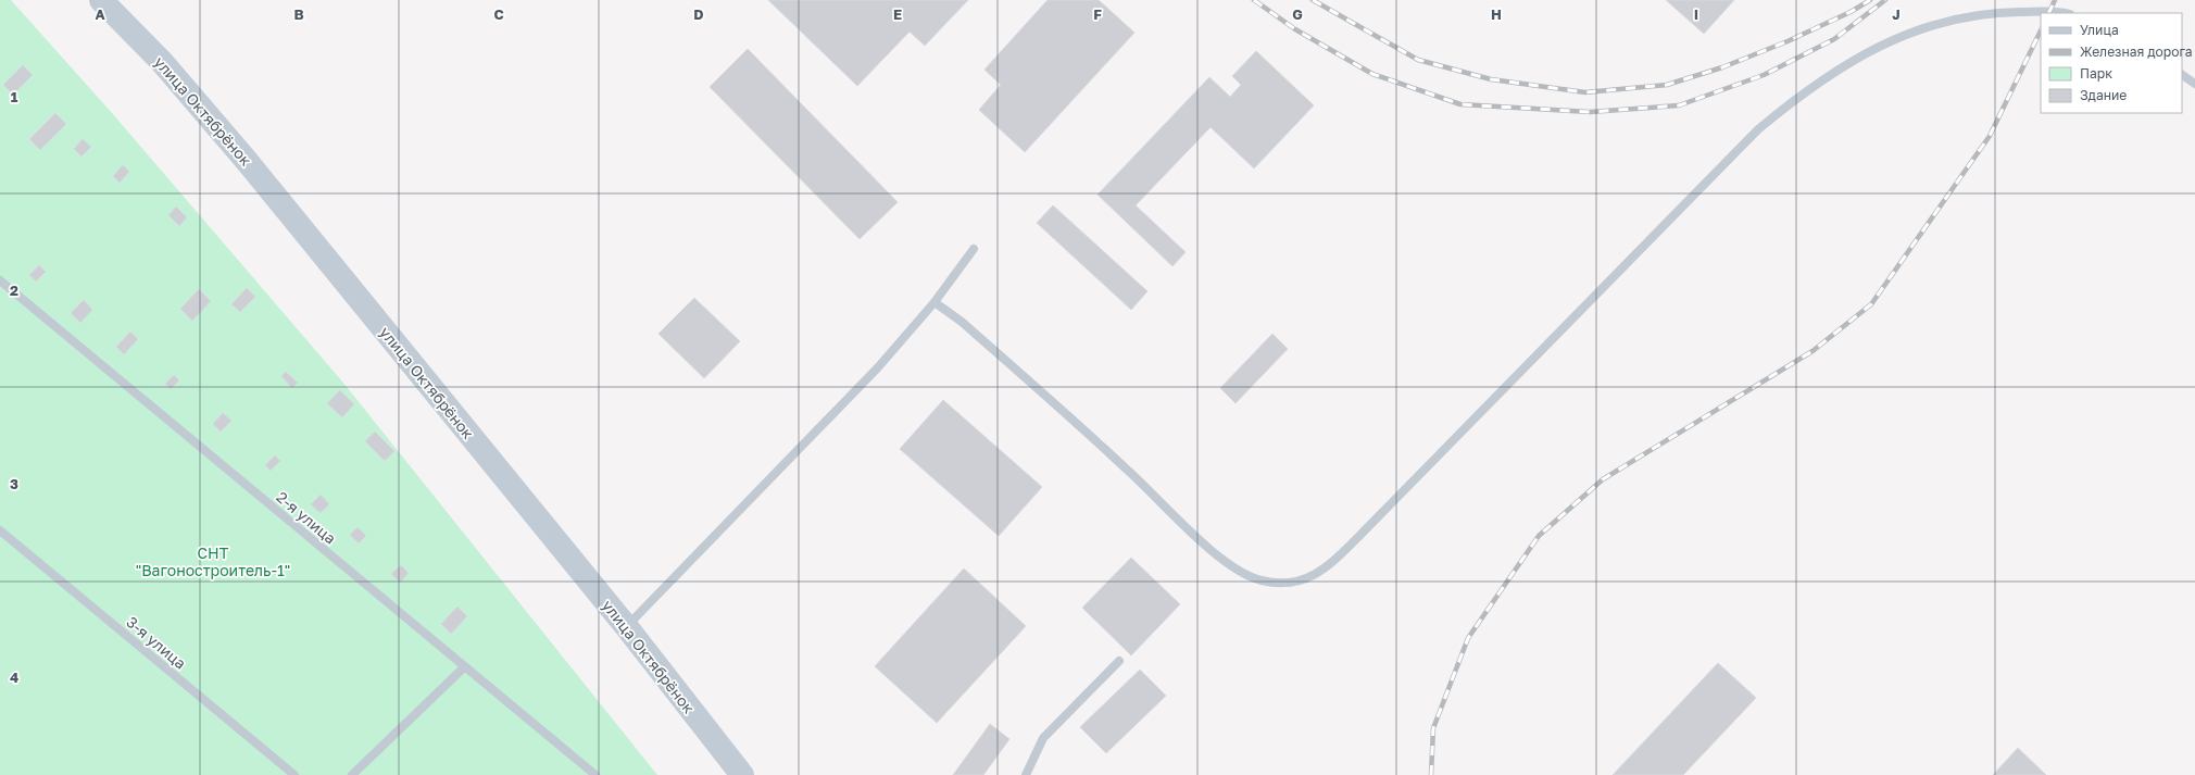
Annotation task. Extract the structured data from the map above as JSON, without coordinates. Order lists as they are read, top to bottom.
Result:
{
  "streets": {
    "street": ["улица Октябрёнок"],
    "lane": ["2-я улица", "3-я улица"]
  },
  "parks": ["СНТ \"Вагоностроитель-1\""],
  "legend": [
    "Улица",
    "Железная дорога",
    "Парк",
    "Здание"
  ],
  "grid": {
    "columns": [
      "A",
      "B",
      "C",
      "D",
      "E",
      "F",
      "G",
      "H",
      "I",
      "J"
    ],
    "rows": [
      "1",
      "2",
      "3",
      "4"
    ]
  }
}
